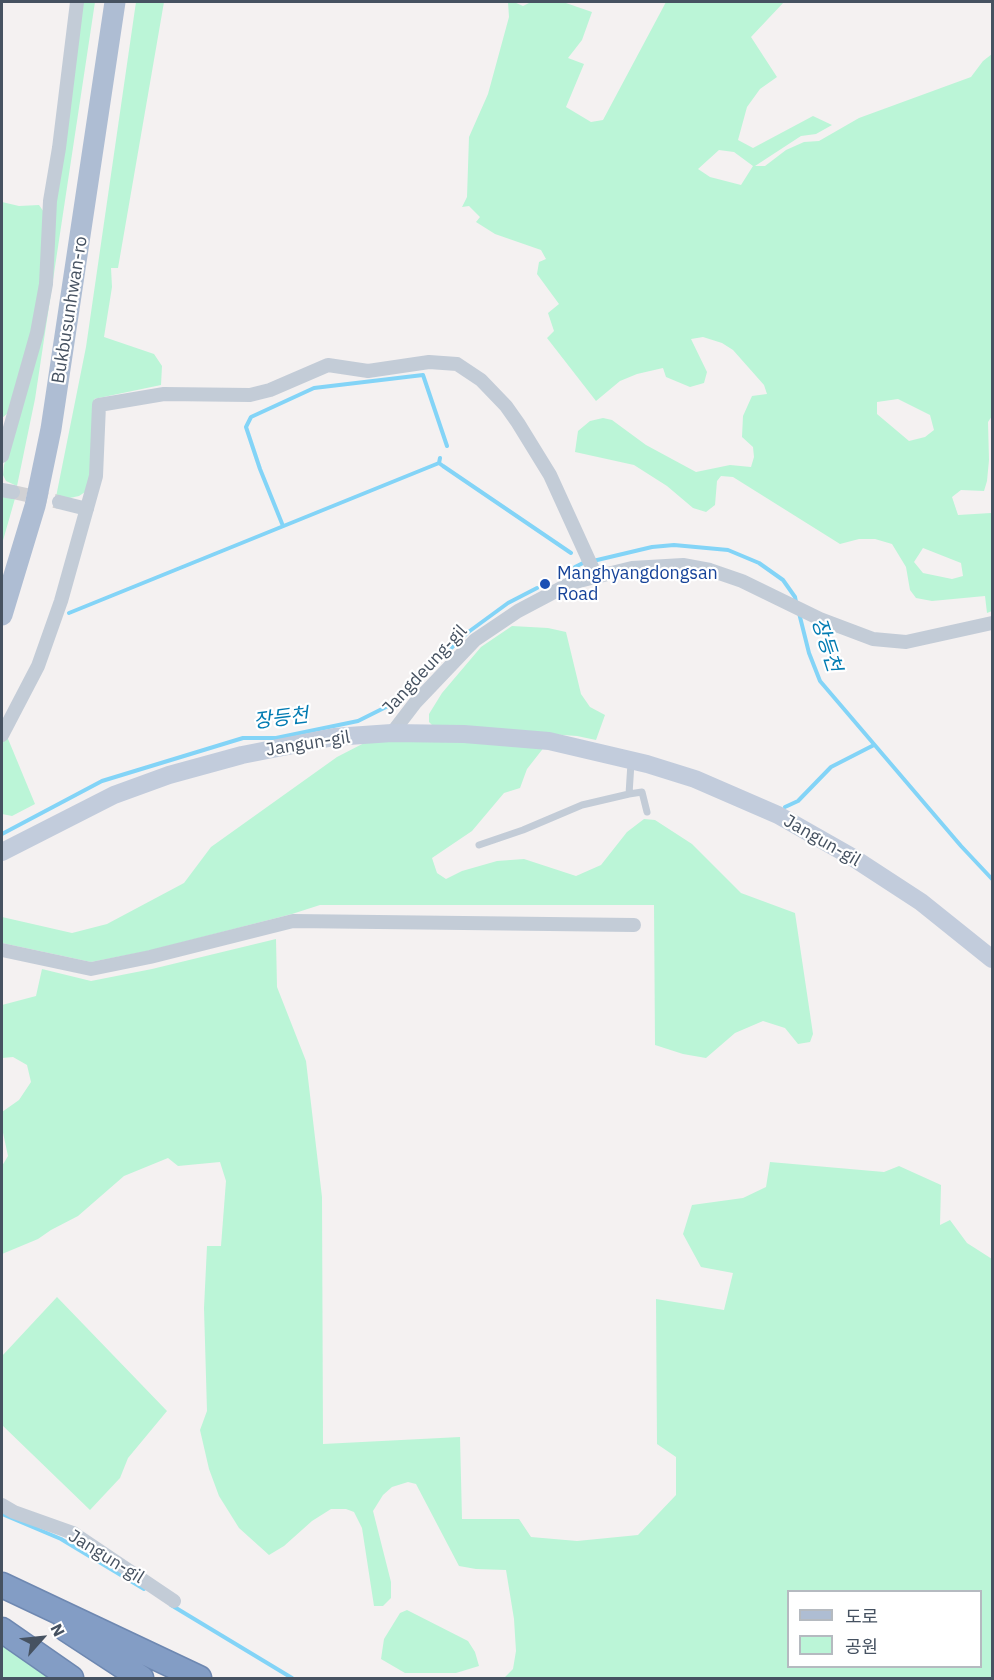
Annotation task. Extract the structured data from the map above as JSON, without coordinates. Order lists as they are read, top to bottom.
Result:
{
  "streets": {
    "main road": ["Bukbusunhwan-ro"],
    "street": ["Jangdeung-gil", "Jangun-gil"]
  },
  "crossings": [
    ["Jangdeung-gil", "Jangun-gil"]
  ],
  "water": ["장등천"],
  "places": ["Manghyangdongsan Road"],
  "legend": ["도로", "공원"],
  "north": "top right"
}
